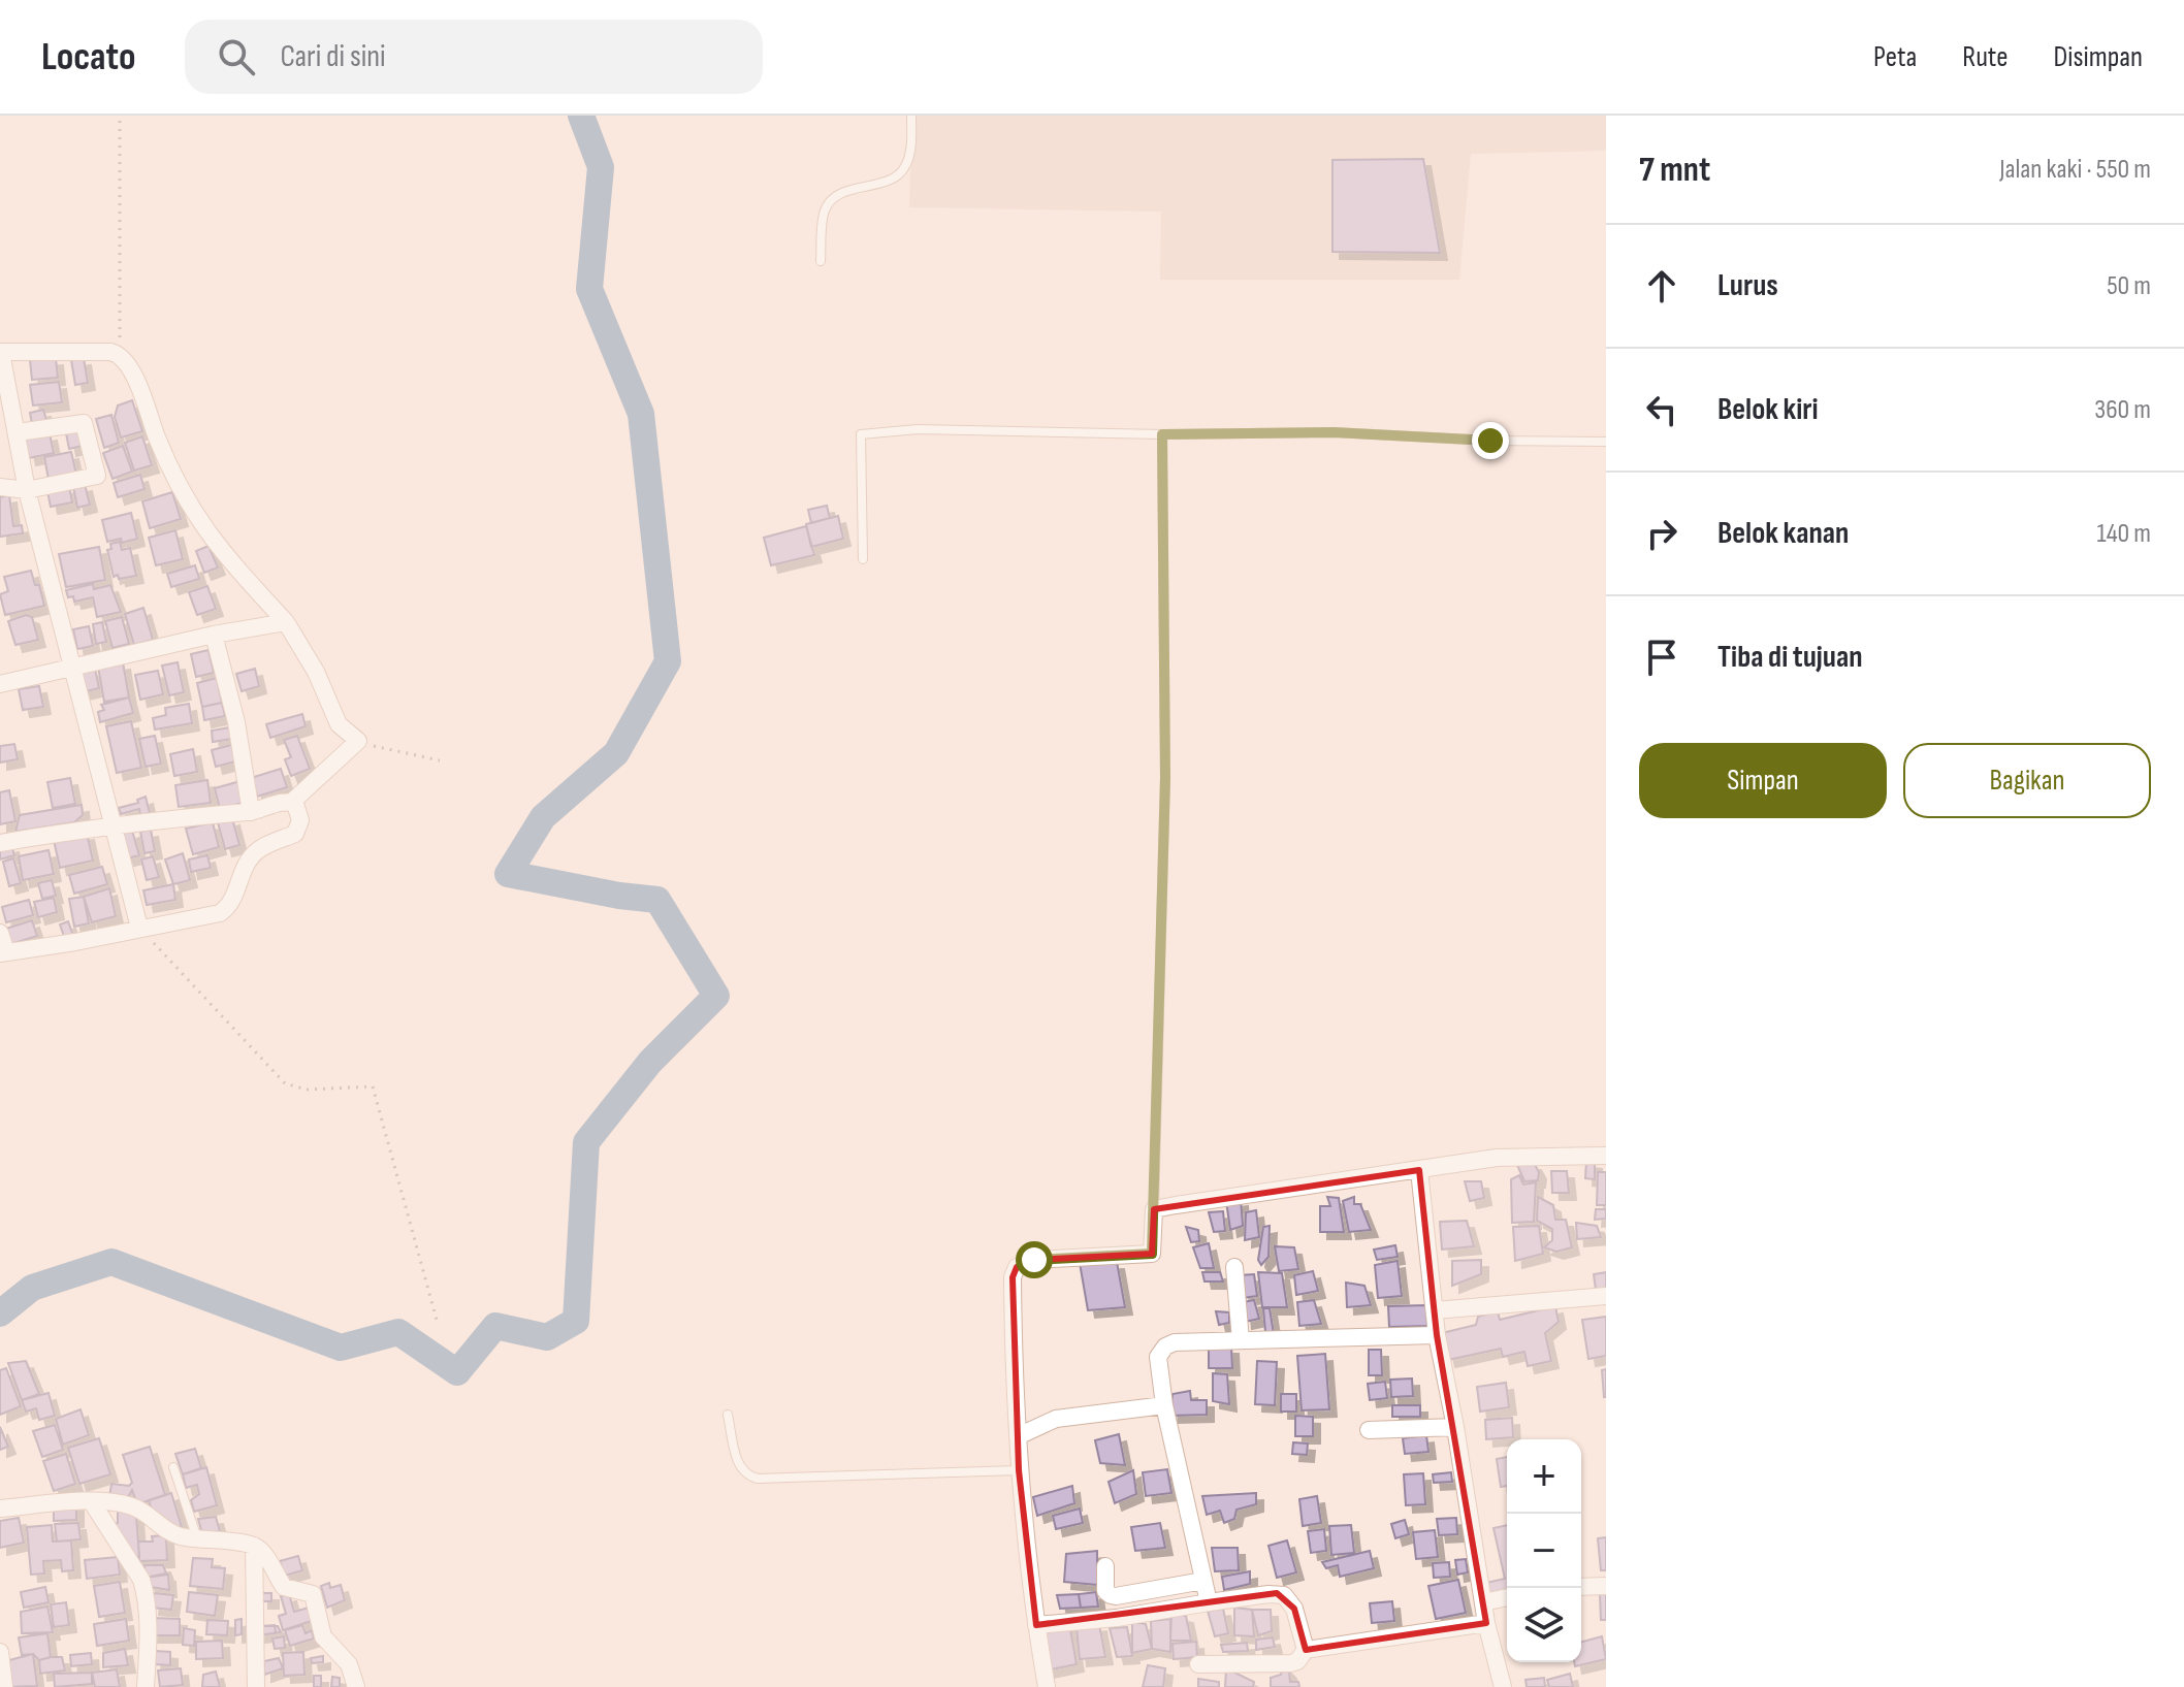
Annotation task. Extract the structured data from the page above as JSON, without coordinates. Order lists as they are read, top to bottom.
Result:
{
  "page": {
    "header": "Locato",
    "search": "Cari di sini",
    "nav": ["Peta", "Rute", "Disimpan"],
    "heading": ["7 mnt", "Jalan kaki · 550 m"],
    "list": [
      ["Lurus", "50 m"],
      ["Belok kiri", "360 m"],
      ["Belok kanan", "140 m"],
      "Tiba di tujuan"
    ],
    "buttons": ["Simpan", "Bagikan"],
    "map_buttons": ["+", "−"]
  }
}
